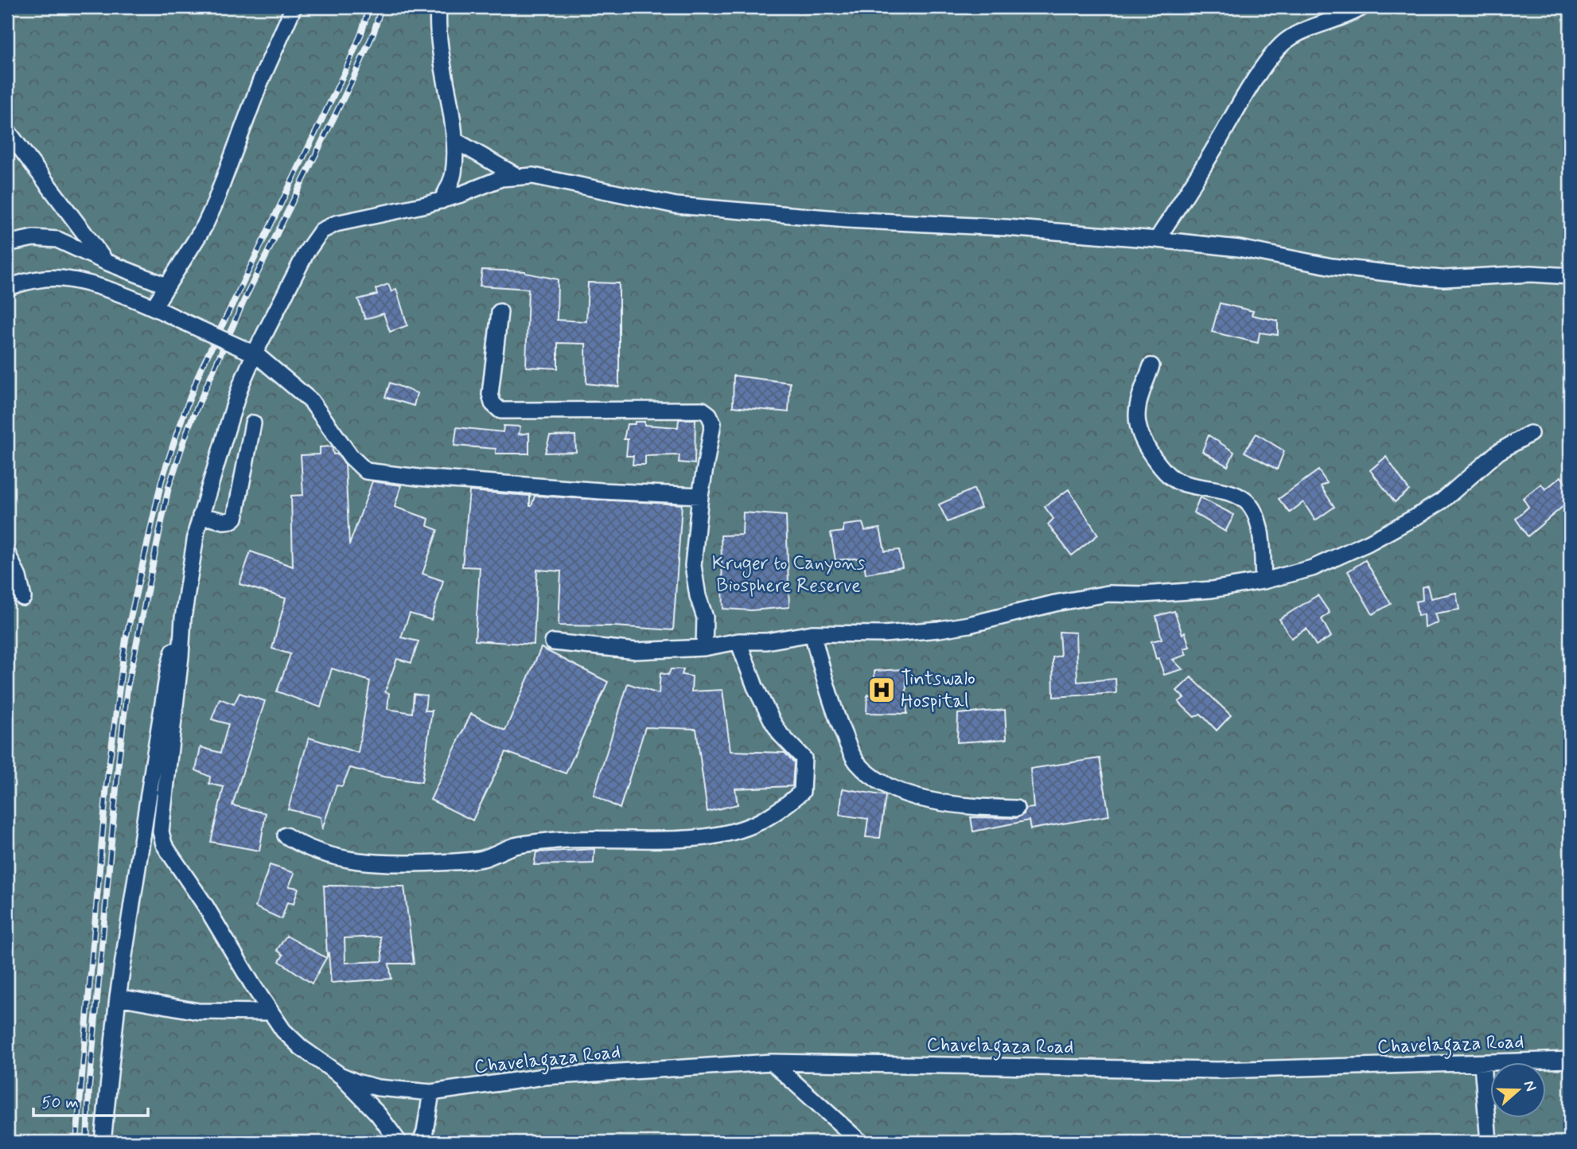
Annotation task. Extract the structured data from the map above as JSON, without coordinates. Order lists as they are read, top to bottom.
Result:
{
  "streets": {
    "street": ["Chavelagaza Road"]
  },
  "parks": ["Kruger to Canyons Biosphere Reserve"],
  "places": {
    "hospital": ["Tintswalo Hospital"]
  },
  "scale_bar": "50 m",
  "north": "right"
}
